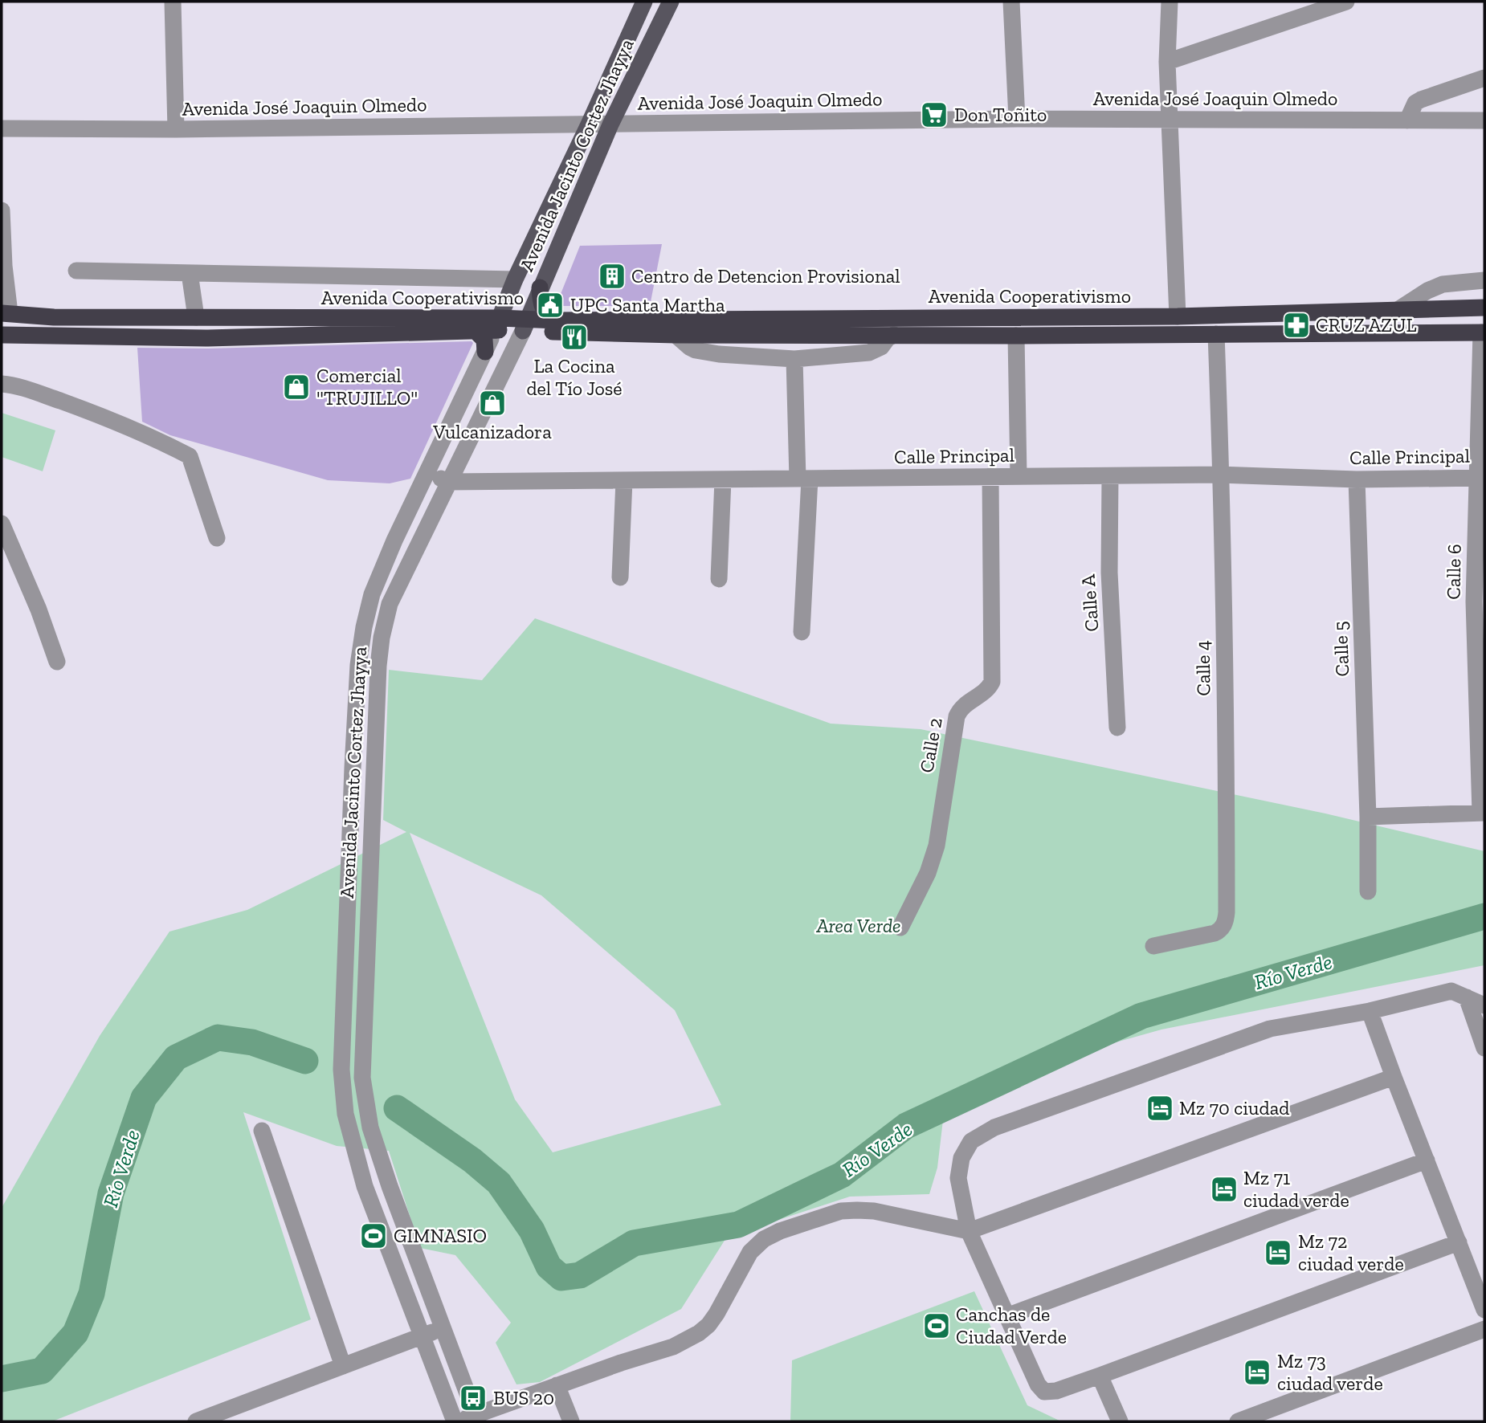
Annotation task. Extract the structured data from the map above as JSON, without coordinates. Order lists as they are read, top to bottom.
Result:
{
  "streets": {
    "highway": ["Avenida Cooperativismo"],
    "main road": ["Avenida Jacinto Cortez Jhayya"],
    "street": [
      "Avenida José Joaquin Olmedo",
      "Calle Principal",
      "Calle 6",
      "Calle A",
      "Calle 5",
      "Calle 4",
      "Calle 2"
    ]
  },
  "crossings": [
    ["Avenida José Joaquin Olmedo", "Avenida Jacinto Cortez Jhayya"],
    ["Avenida Jacinto Cortez Jhayya", "Avenida Cooperativismo"],
    ["Avenida Jacinto Cortez Jhayya", "Calle Principal"],
    ["Avenida Cooperativismo", "Calle 6"],
    ["Avenida Cooperativismo", "Calle 4"],
    ["Calle Principal", "Calle 6"],
    ["Calle Principal", "Calle A"],
    ["Calle Principal", "Calle 5"],
    ["Calle Principal", "Calle 4"],
    ["Calle Principal", "Calle 2"]
  ],
  "water": ["Río Verde"],
  "parks": ["Area Verde"],
  "places": {
    "supermarket": ["Don Toñito"],
    "building": ["Centro de Detencion Provisional"],
    "public building": ["UPC Santa Martha"],
    "pharmacy": ["CRUZ AZUL"],
    "restaurant": ["La Cocina del Tío José"],
    "shop": ["Comercial \"TRUJILLO\"", "Vulcanizadora"],
    "hotel": [
      "Mz 70 ciudad",
      "Mz 71 ciudad verde",
      "Mz 72 ciudad verde",
      "Mz 73 ciudad verde"
    ],
    "sports": ["GIMNASIO", "Canchas de Ciudad Verde"],
    "bus stop": ["BUS 20"]
  }
}
